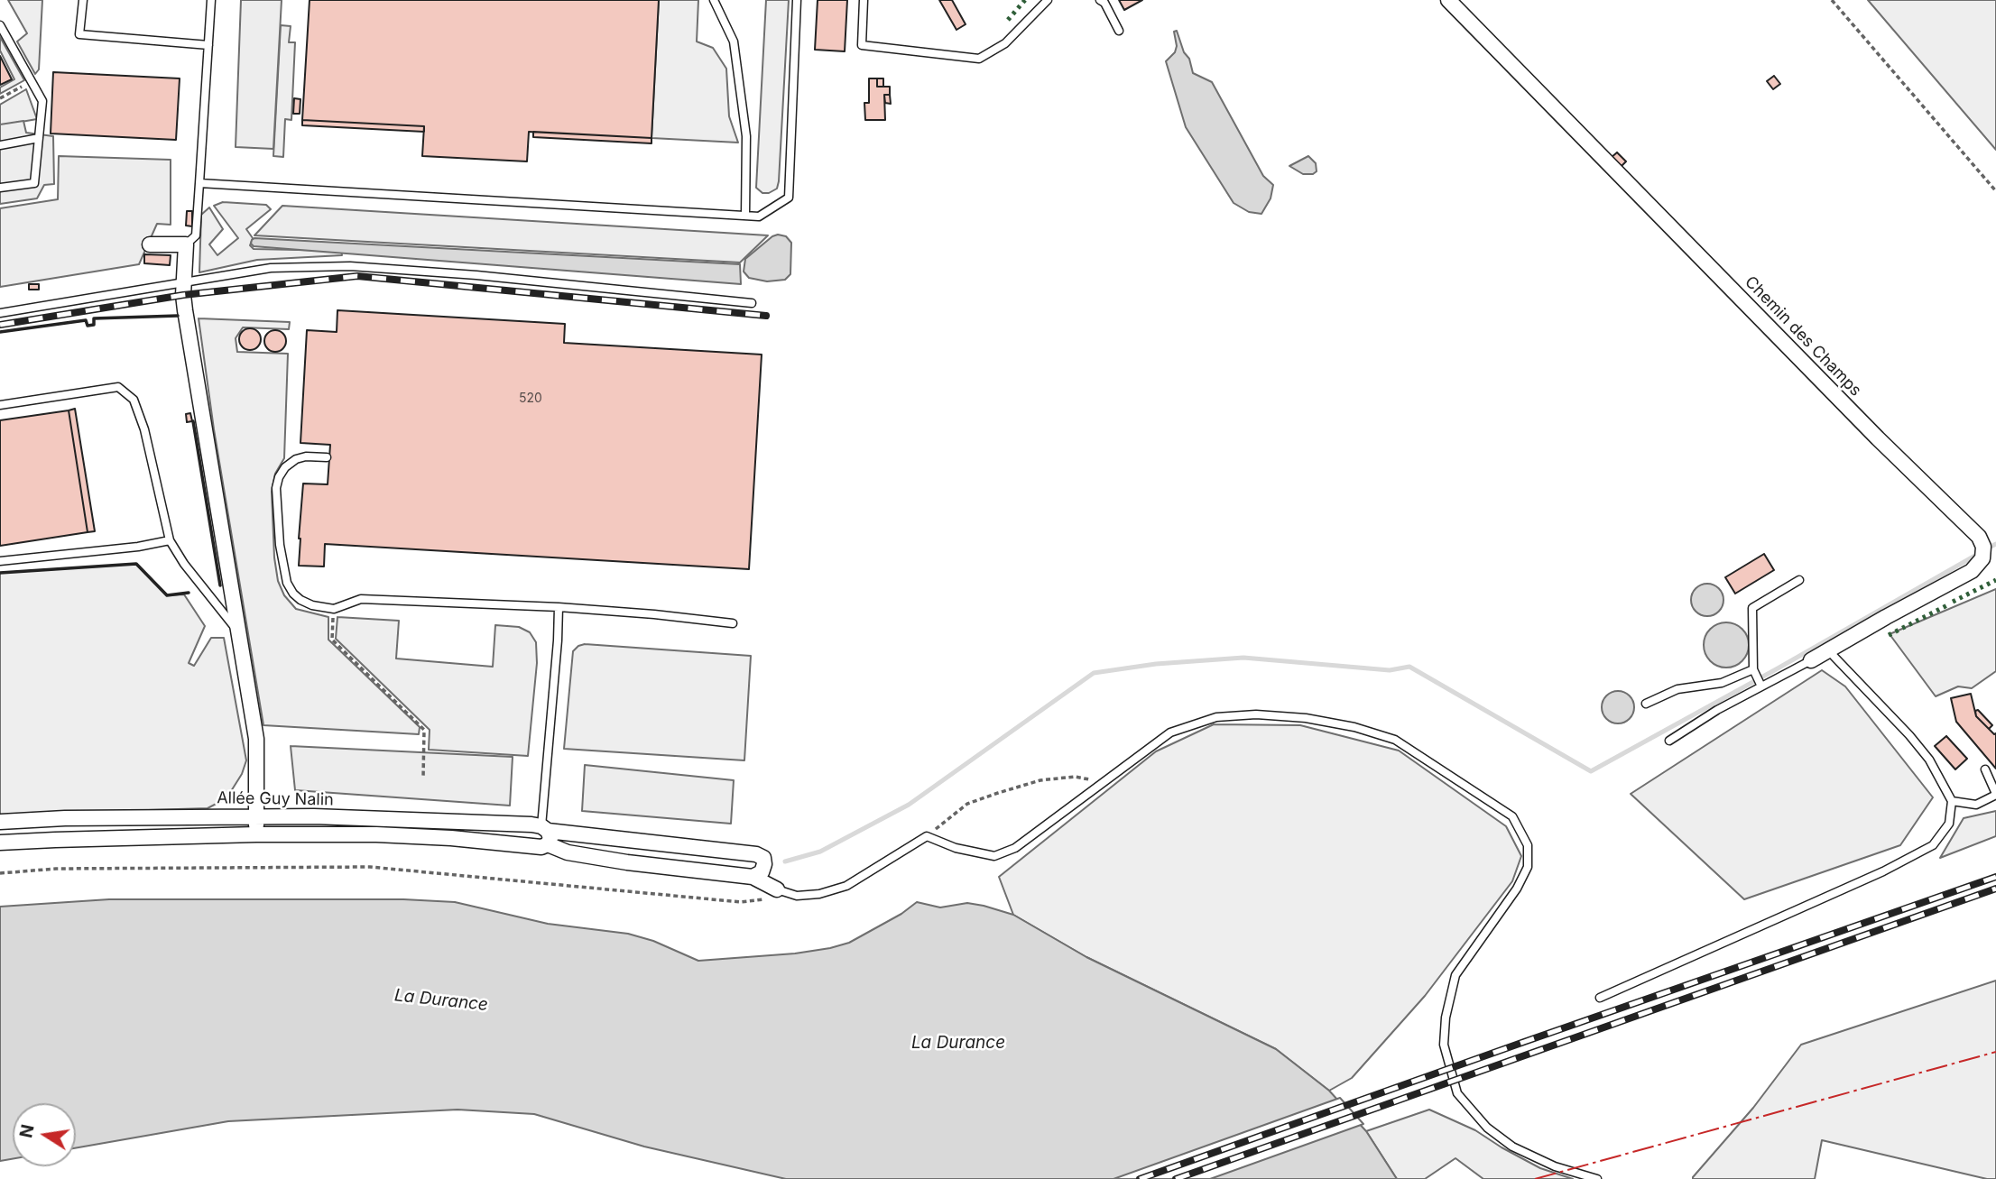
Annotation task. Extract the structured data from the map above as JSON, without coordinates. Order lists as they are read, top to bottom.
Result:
{
  "streets": {
    "street": ["Chemin des Champs", "Allée Guy Nalin"]
  },
  "water": ["La Durance"],
  "house_numbers": ["520"],
  "north": "left"
}
